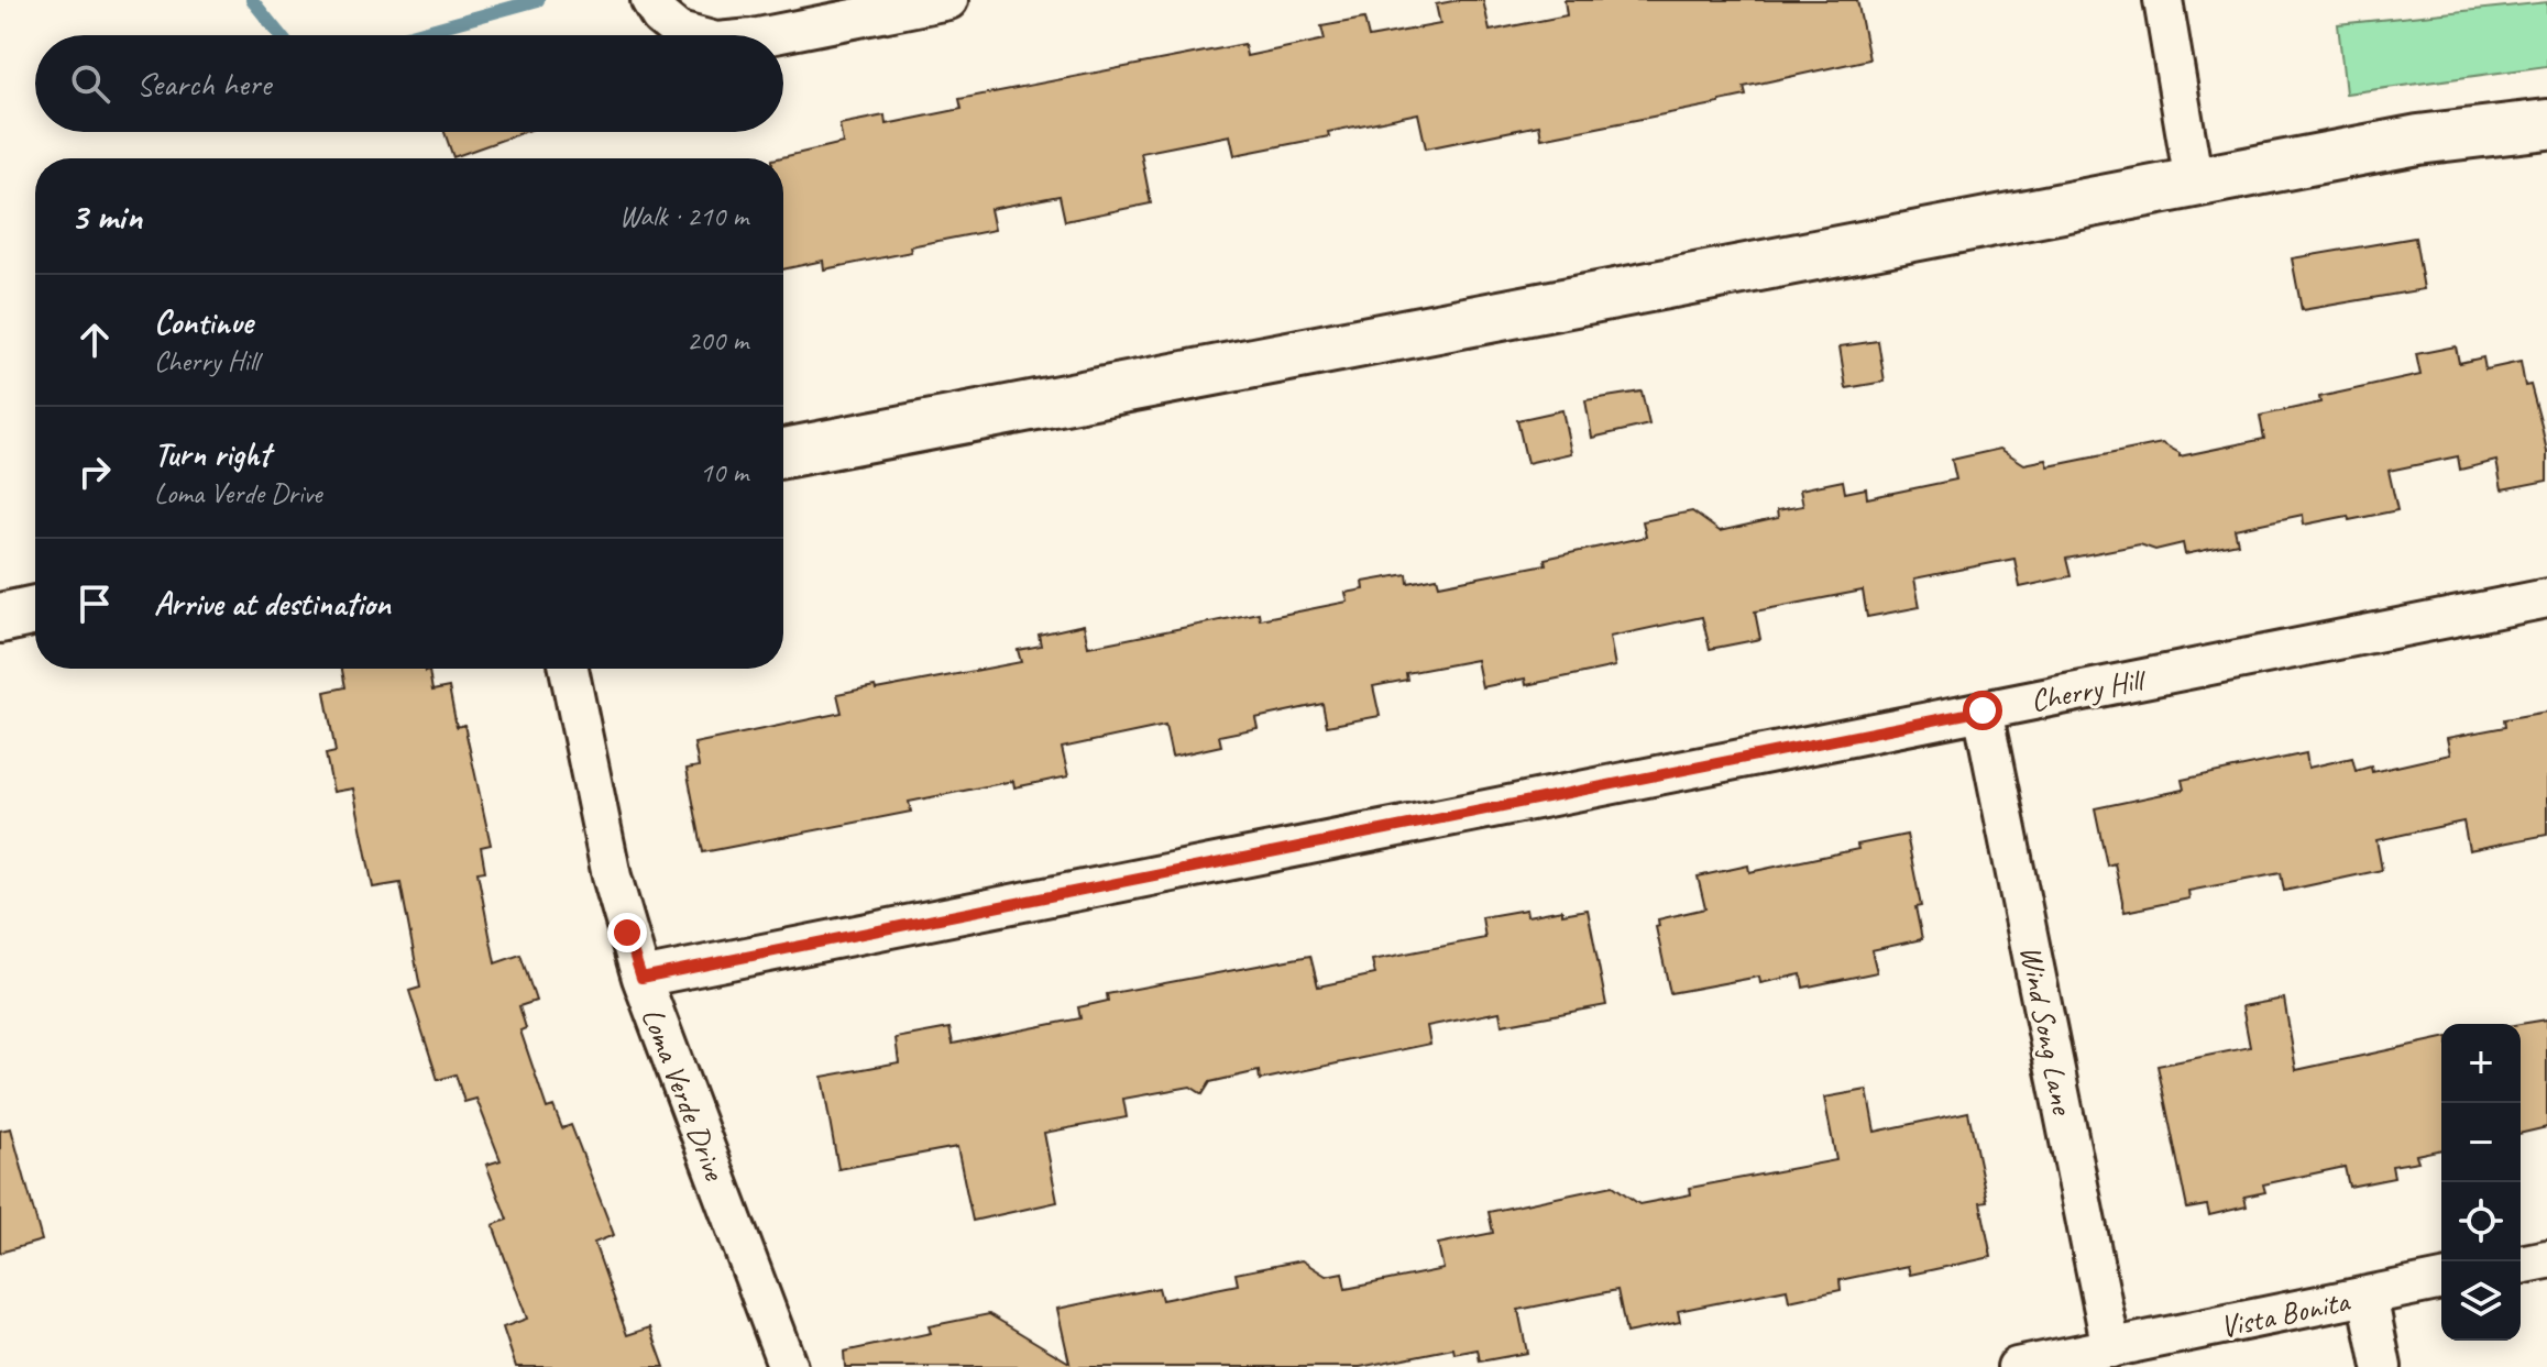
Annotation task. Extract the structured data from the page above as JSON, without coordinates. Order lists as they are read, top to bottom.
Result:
{
  "streets": {
    "street": [
      "Cherry Hill",
      "Wind Song Lane",
      "Loma Verde Drive",
      "Vista Bonita"
    ]
  },
  "crossings": [
    ["Cherry Hill", "Wind Song Lane"],
    ["Cherry Hill", "Loma Verde Drive"],
    ["Wind Song Lane", "Vista Bonita"]
  ],
  "page": {
    "search": "Search here",
    "heading": ["3 min", "Walk · 210 m"],
    "list": [
      ["Continue", "Cherry Hill", "200 m"],
      ["Turn right", "Loma Verde Drive", "10 m"],
      "Arrive at destination"
    ],
    "map_buttons": ["+", "−"]
  }
}
